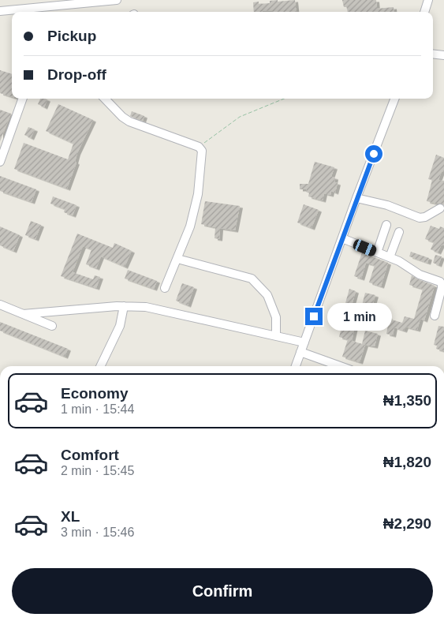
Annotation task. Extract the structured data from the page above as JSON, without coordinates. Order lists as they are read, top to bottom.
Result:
{
  "page": {
    "banner": ["Pickup", "Drop-off"],
    "bubble": "1 min",
    "list": [
      {
        "name": "Economy",
        "note": "1 min · 15:44",
        "value": "₦1,350"
      },
      {
        "name": "Comfort",
        "note": "2 min · 15:45",
        "value": "₦1,820"
      },
      {
        "name": "XL",
        "note": "3 min · 15:46",
        "value": "₦2,290"
      }
    ],
    "buttons": "Confirm"
  }
}
